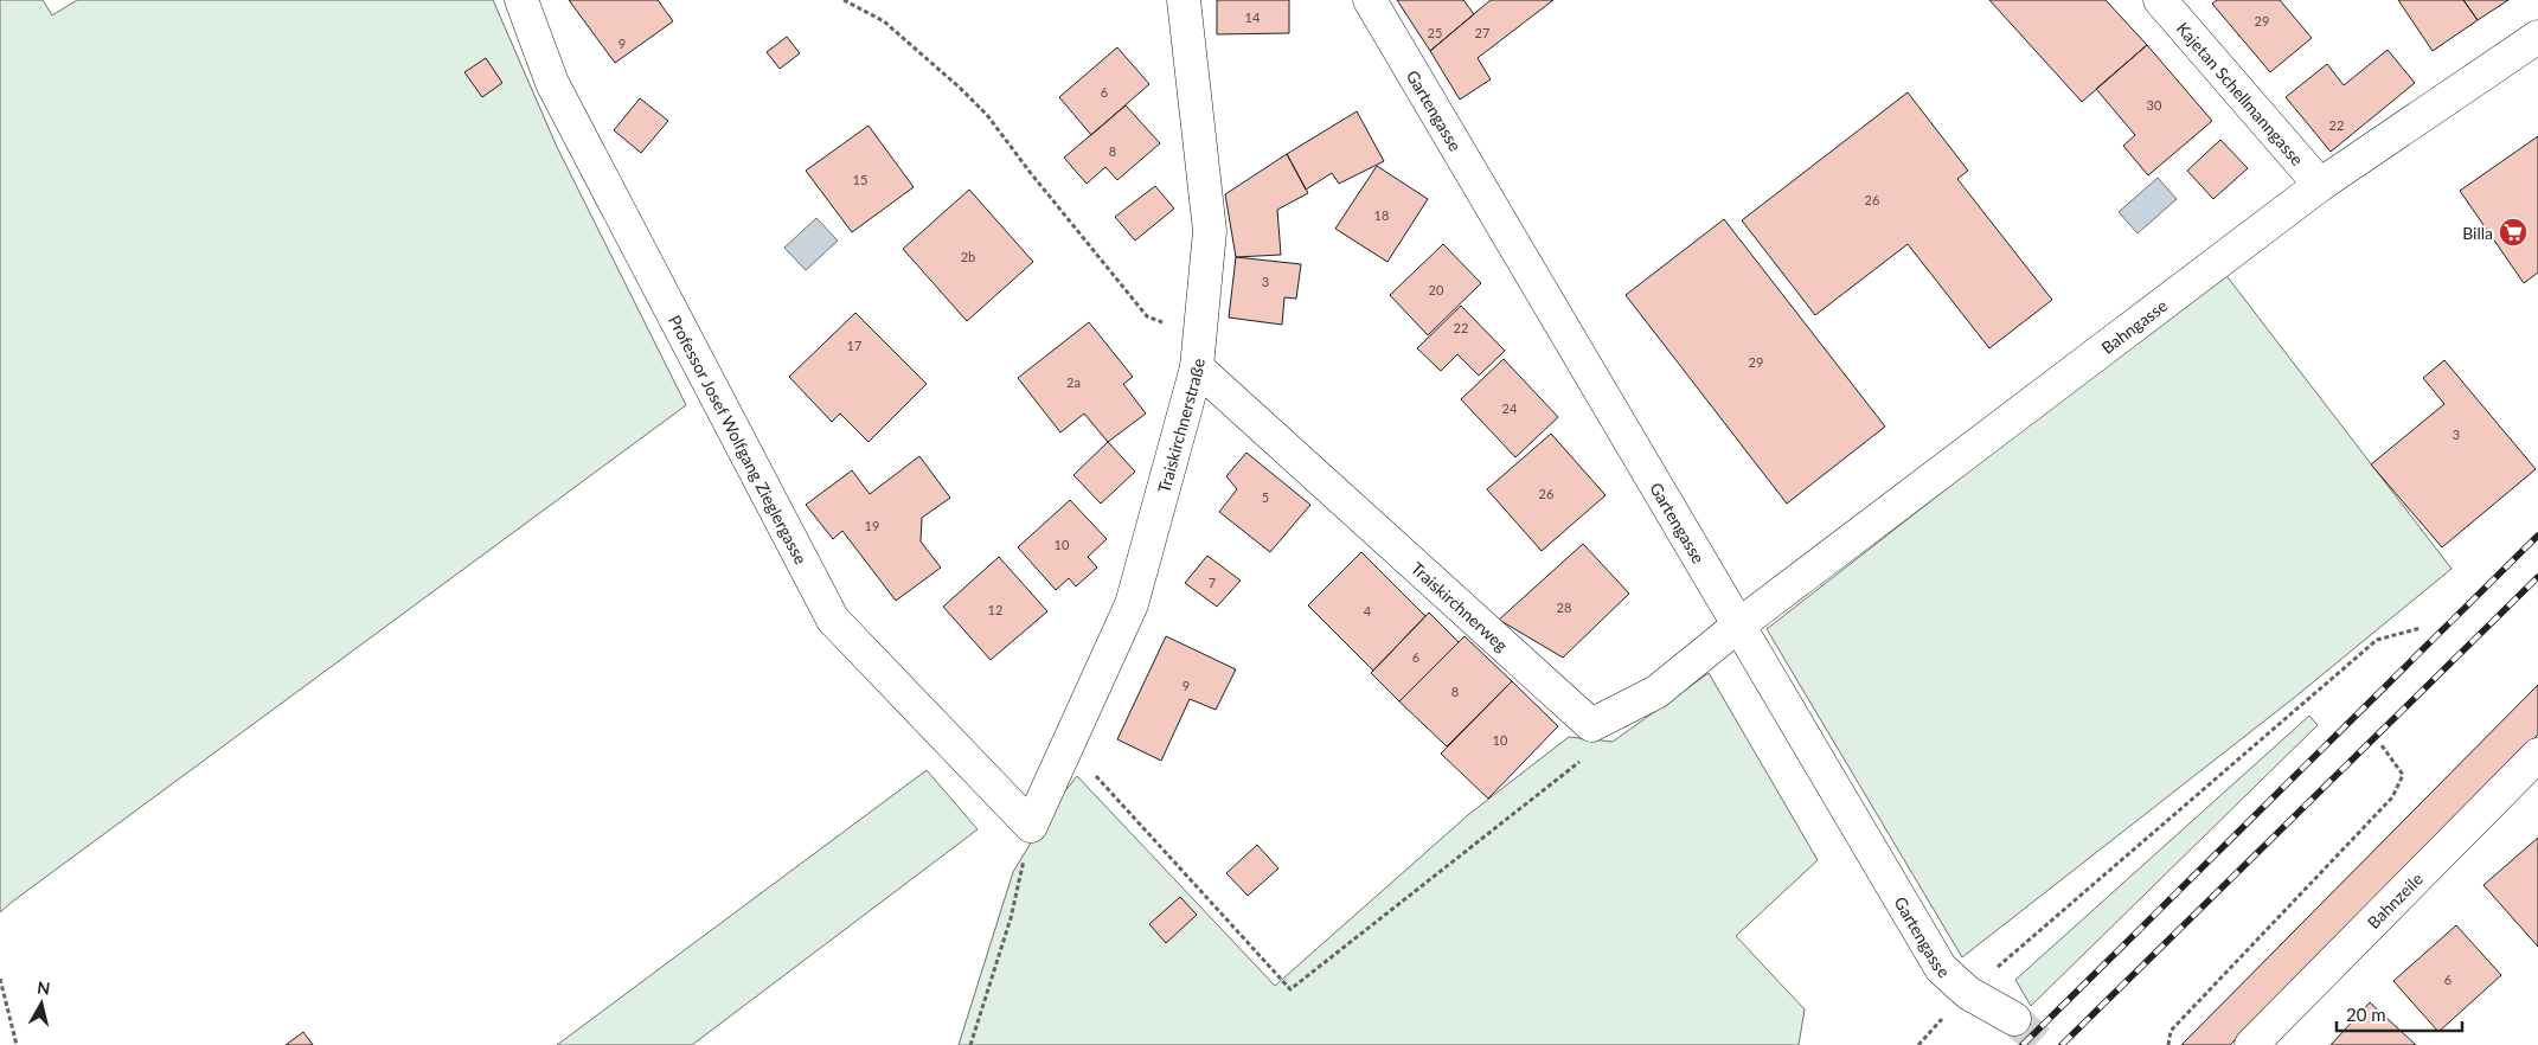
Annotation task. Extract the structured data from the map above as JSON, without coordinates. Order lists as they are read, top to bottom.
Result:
{
  "streets": {
    "street": [
      "Kajetan Schellmanngasse",
      "Gartengasse",
      "Bahngasse",
      "Traiskirchnerstraße",
      "Professor Josef Wolfgang Zieglergasse",
      "Traiskirchnerweg",
      "Bahnzeile"
    ]
  },
  "crossings": [
    ["Kajetan Schellmanngasse", "Bahngasse"],
    ["Gartengasse", "Bahngasse"],
    ["Traiskirchnerstraße", "Professor Josef Wolfgang Zieglergasse"],
    ["Traiskirchnerstraße", "Traiskirchnerweg"]
  ],
  "places": {
    "supermarket": ["Billa"]
  },
  "house_numbers": [
    "14",
    "29",
    "25",
    "27",
    "9",
    "6",
    "30",
    "22",
    "8",
    "15",
    "26",
    "18",
    "2b",
    "3",
    "20",
    "22",
    "17",
    "29",
    "2a",
    "24",
    "3",
    "26",
    "5",
    "19",
    "10",
    "7",
    "28",
    "12",
    "4",
    "6",
    "9",
    "8",
    "10",
    "6"
  ],
  "scale_bar": "20 m",
  "north": "top"
}
